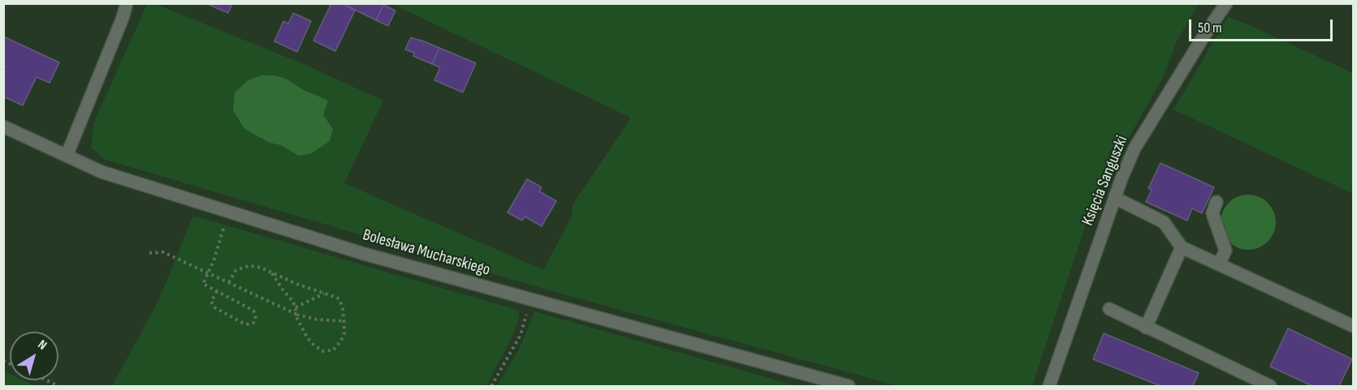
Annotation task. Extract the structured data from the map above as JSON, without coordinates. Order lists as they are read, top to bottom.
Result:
{
  "streets": {
    "street": ["Księcia Sanguszki", "Bolesława Mucharskiego"]
  },
  "scale_bar": "50 m",
  "north": "top right"
}
